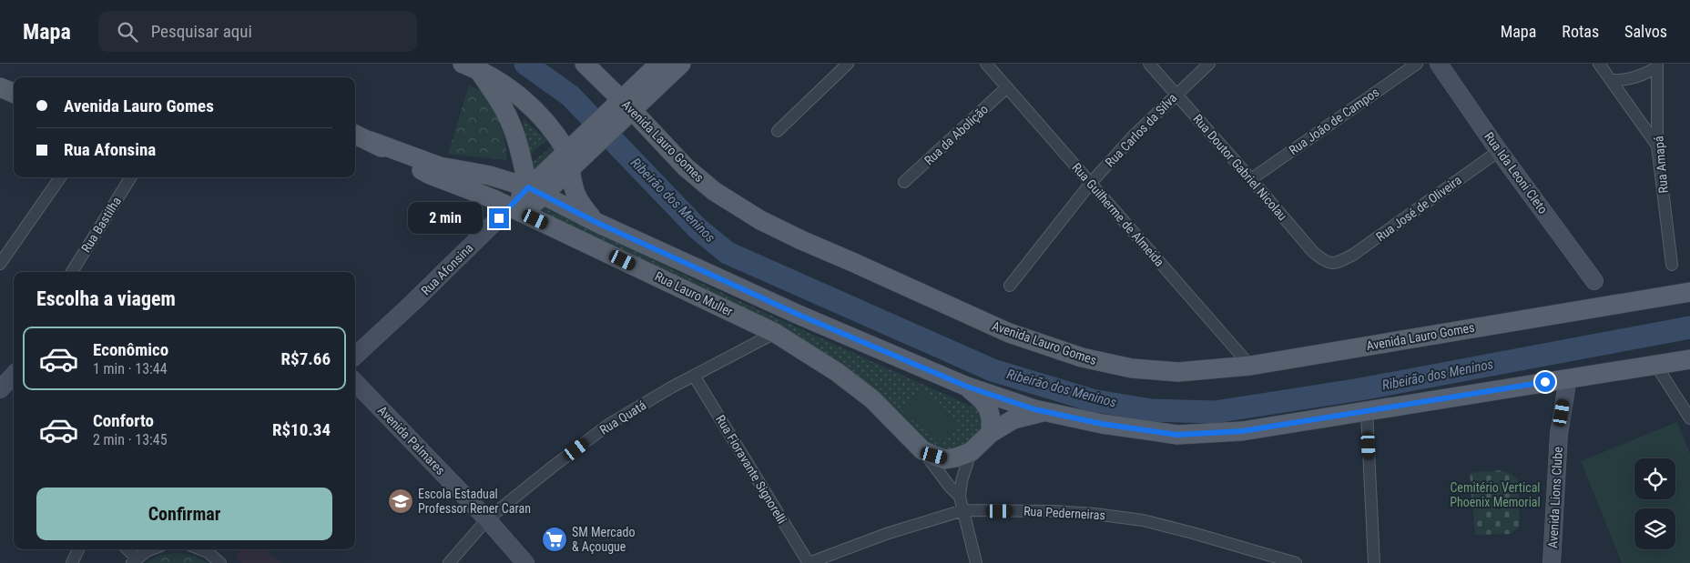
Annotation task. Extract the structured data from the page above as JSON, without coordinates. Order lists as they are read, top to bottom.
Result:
{
  "streets": {
    "main road": ["Avenida Lauro Gomes", "Rua Afonsina", "Rua Lauro Muller"],
    "street": [
      "Rua João de Campos",
      "Rua Carlos da Silva",
      "Rua da Abolição",
      "Rua Amapá",
      "Rua Doutor Gabriel Nicolau",
      "Rua Ida Leoni Cleto",
      "Rua José de Oliveira",
      "Rua Guilherme de Almeida",
      "Rua Bastilha",
      "Rua Quatá",
      "Avenida Palmares",
      "Rua Fioravante Signorelli",
      "Avenida Lions Clube",
      "Rua Pederneiras"
    ]
  },
  "crossings": [
    ["Rua João de Campos", "Rua Doutor Gabriel Nicolau"],
    ["Rua Carlos da Silva", "Rua Doutor Gabriel Nicolau"],
    ["Rua Carlos da Silva", "Rua Guilherme de Almeida"],
    ["Rua da Abolição", "Rua Guilherme de Almeida"],
    ["Avenida Lauro Gomes", "Rua Guilherme de Almeida"],
    ["Avenida Lauro Gomes", "Rua Afonsina"],
    ["Rua Doutor Gabriel Nicolau", "Rua José de Oliveira"],
    ["Rua Ida Leoni Cleto", "Rua José de Oliveira"],
    ["Rua Afonsina", "Rua Lauro Muller"],
    ["Rua Lauro Muller", "Rua Quatá"],
    ["Rua Quatá", "Avenida Palmares"],
    ["Rua Quatá", "Rua Fioravante Signorelli"],
    ["Rua Fioravante Signorelli", "Rua Pederneiras"]
  ],
  "water": ["Ribeirão dos Meninos"],
  "parks": ["Cemitério Vertical Phoenix Memorial"],
  "places": {
    "school or university": ["Escola Estadual Professor Rener Caran"],
    "supermarket": ["SM Mercado & Açougue"]
  },
  "page": {
    "header": "Mapa",
    "search": "Pesquisar aqui",
    "nav": ["Mapa", "Rotas", "Salvos"],
    "banner": ["Avenida Lauro Gomes", "Rua Afonsina"],
    "bubble": "2 min",
    "heading": "Escolha a viagem",
    "list": [
      {
        "name": "Econômico",
        "note": "1 min · 13:44",
        "value": "R$7.66"
      },
      {
        "name": "Conforto",
        "note": "2 min · 13:45",
        "value": "R$10.34"
      }
    ],
    "buttons": "Confirmar"
  }
}
